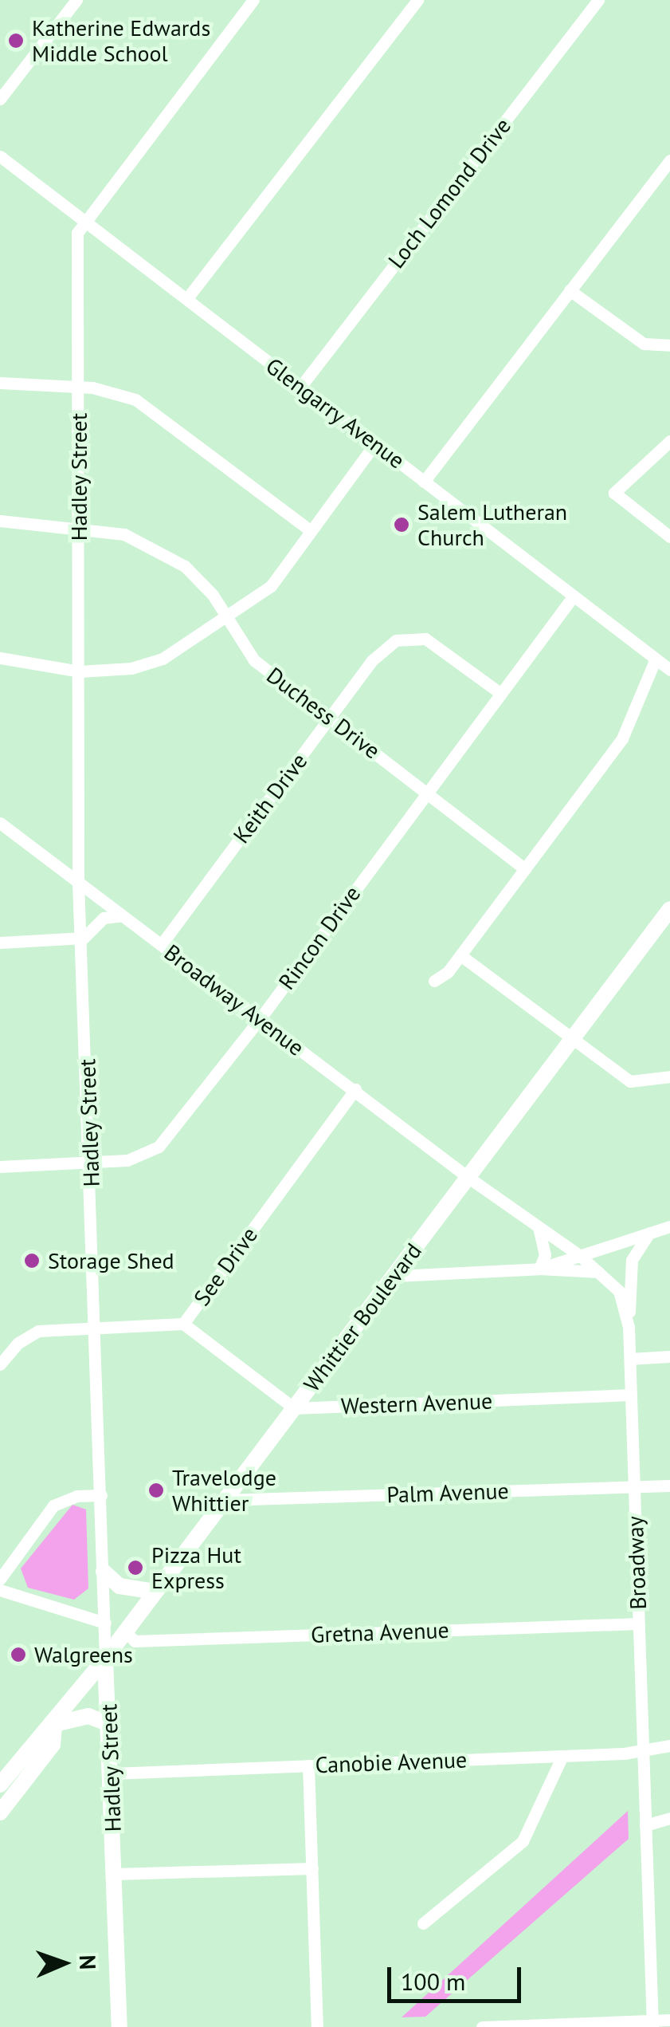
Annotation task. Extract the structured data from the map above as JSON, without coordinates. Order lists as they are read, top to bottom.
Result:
{
  "streets": {
    "main road": ["Hadley Street", "Whittier Boulevard"],
    "street": [
      "Loch Lomond Drive",
      "Glengarry Avenue",
      "Duchess Drive",
      "Keith Drive",
      "Rincon Drive",
      "Broadway Avenue",
      "See Drive",
      "Western Avenue",
      "Palm Avenue",
      "Broadway",
      "Gretna Avenue",
      "Canobie Avenue"
    ]
  },
  "crossings": [
    ["Loch Lomond Drive", "Glengarry Avenue"],
    ["Glengarry Avenue", "Hadley Street"],
    ["Glengarry Avenue", "Rincon Drive"],
    ["Hadley Street", "Duchess Drive"],
    ["Hadley Street", "Rincon Drive"],
    ["Hadley Street", "Broadway Avenue"],
    ["Hadley Street", "See Drive"],
    ["Hadley Street", "Whittier Boulevard"],
    ["Hadley Street", "Canobie Avenue"],
    ["Duchess Drive", "Keith Drive"],
    ["Duchess Drive", "Rincon Drive"],
    ["Keith Drive", "Rincon Drive"],
    ["Keith Drive", "Broadway Avenue"],
    ["Rincon Drive", "Broadway Avenue"],
    ["Broadway Avenue", "See Drive"],
    ["Broadway Avenue", "Whittier Boulevard"],
    ["Broadway Avenue", "Broadway"],
    ["Whittier Boulevard", "Western Avenue"],
    ["Whittier Boulevard", "Palm Avenue"],
    ["Whittier Boulevard", "Broadway"],
    ["Whittier Boulevard", "Gretna Avenue"],
    ["Western Avenue", "Broadway"],
    ["Palm Avenue", "Broadway"],
    ["Broadway", "Gretna Avenue"],
    ["Broadway", "Canobie Avenue"]
  ],
  "places": [
    "Katherine Edwards Middle School",
    "Salem Lutheran Church",
    "Storage Shed",
    "Travelodge Whittier",
    "Pizza Hut Express",
    "Walgreens"
  ],
  "scale_bar": "100 m",
  "north": "right"
}
